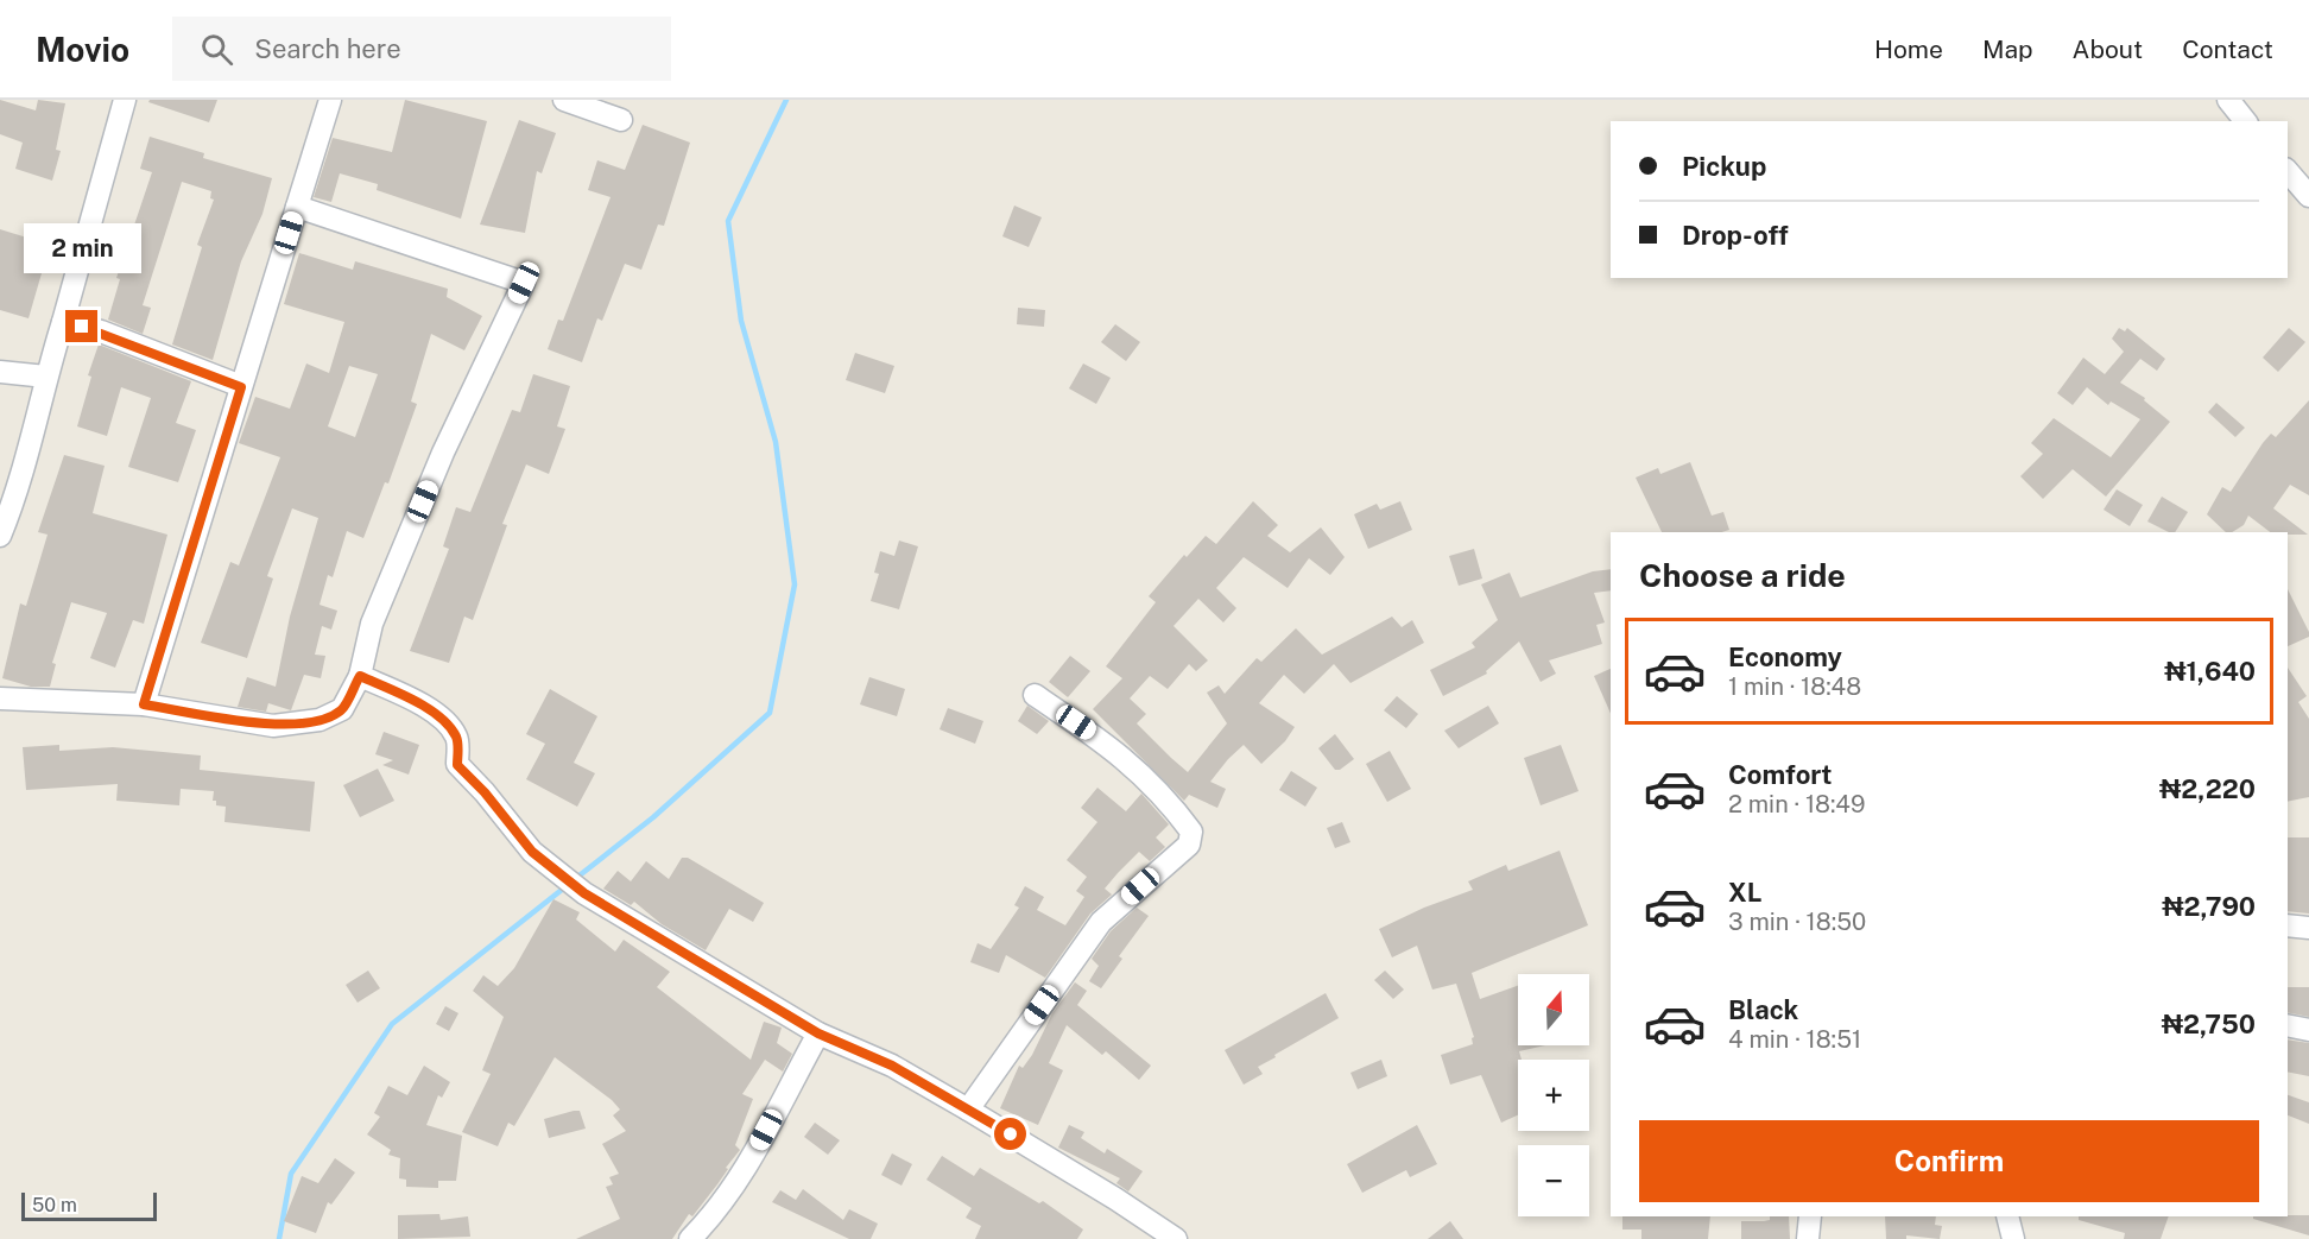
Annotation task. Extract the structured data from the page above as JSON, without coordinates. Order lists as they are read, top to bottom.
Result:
{
  "scale_bar": "50 m",
  "north": "top",
  "page": {
    "header": "Movio",
    "search": "Search here",
    "nav": [
      "Home",
      "Map",
      "About",
      "Contact"
    ],
    "banner": ["Pickup", "Drop-off"],
    "bubble": "2 min",
    "heading": "Choose a ride",
    "list": [
      {
        "name": "Economy",
        "note": "1 min · 18:48",
        "value": "₦1,640"
      },
      {
        "name": "Comfort",
        "note": "2 min · 18:49",
        "value": "₦2,220"
      },
      {
        "name": "XL",
        "note": "3 min · 18:50",
        "value": "₦2,790"
      },
      {
        "name": "Black",
        "note": "4 min · 18:51",
        "value": "₦2,750"
      }
    ],
    "map_buttons": ["+", "−"],
    "buttons": "Confirm",
    "scale": "50 m"
  }
}
